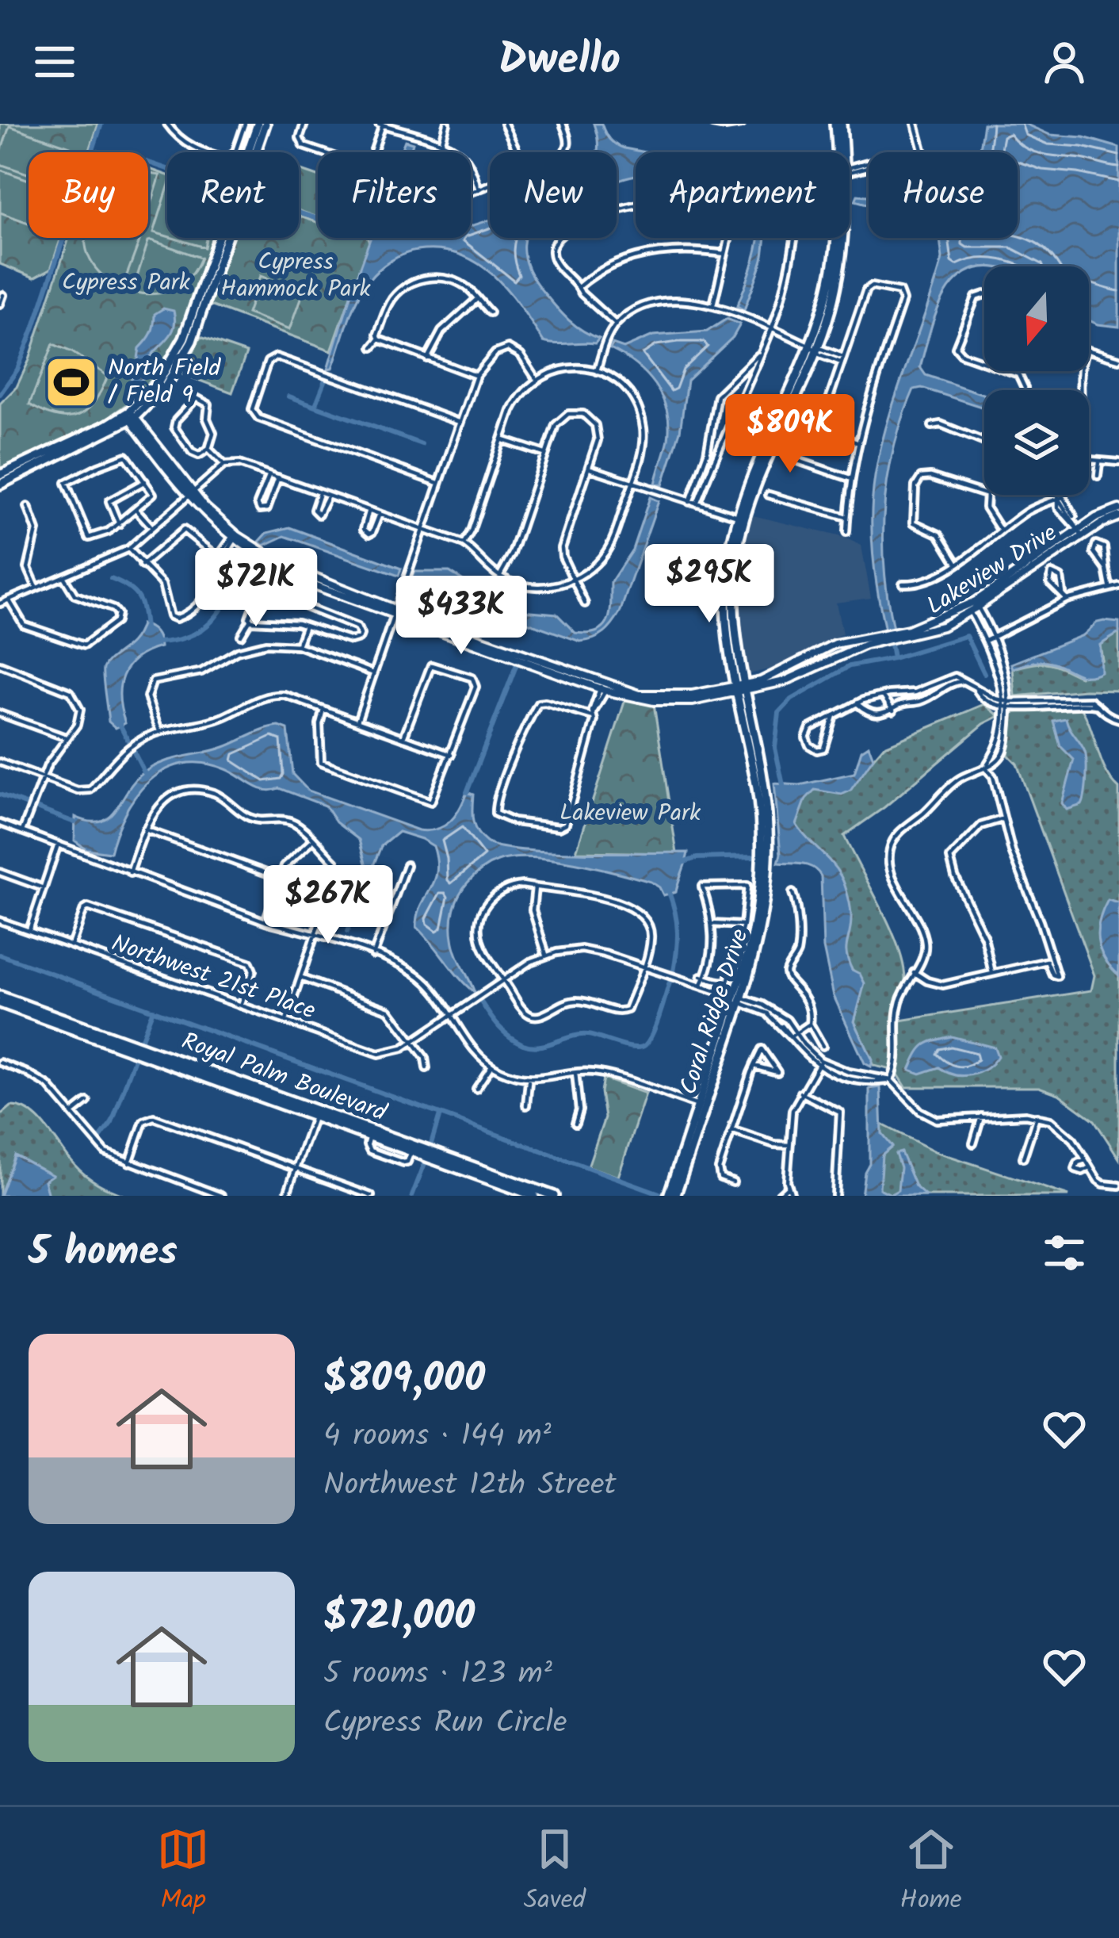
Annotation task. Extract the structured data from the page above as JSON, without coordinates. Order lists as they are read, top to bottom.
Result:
{
  "streets": {
    "main road": ["Coral Ridge Drive", "Royal Palm Boulevard"],
    "street": ["Lakeview Drive", "Northwest 21st Place"]
  },
  "crossings": [
    ["Lakeview Drive", "Coral Ridge Drive"]
  ],
  "parks": ["Cypress Hammock Park", "Cypress Park", "Lakeview Park"],
  "places": {
    "sports": ["North Field / Field 9"]
  },
  "north": "bottom",
  "page": {
    "header": "Dwello",
    "chip": [
      "Buy",
      "Rent",
      "Filters",
      "New",
      "Apartment",
      "House"
    ],
    "price": [
      "$809K",
      "$295K",
      "$721K",
      "$433K",
      "$267K"
    ],
    "heading": "5 homes",
    "list": [
      {
        "name": "$809,000",
        "note": "4 rooms · 144 m² · Northwest 12th Street"
      },
      {
        "name": "$721,000",
        "note": "5 rooms · 123 m² · Cypress Run Circle"
      }
    ],
    "tabs": ["Map", "Saved", "Home"]
  }
}
